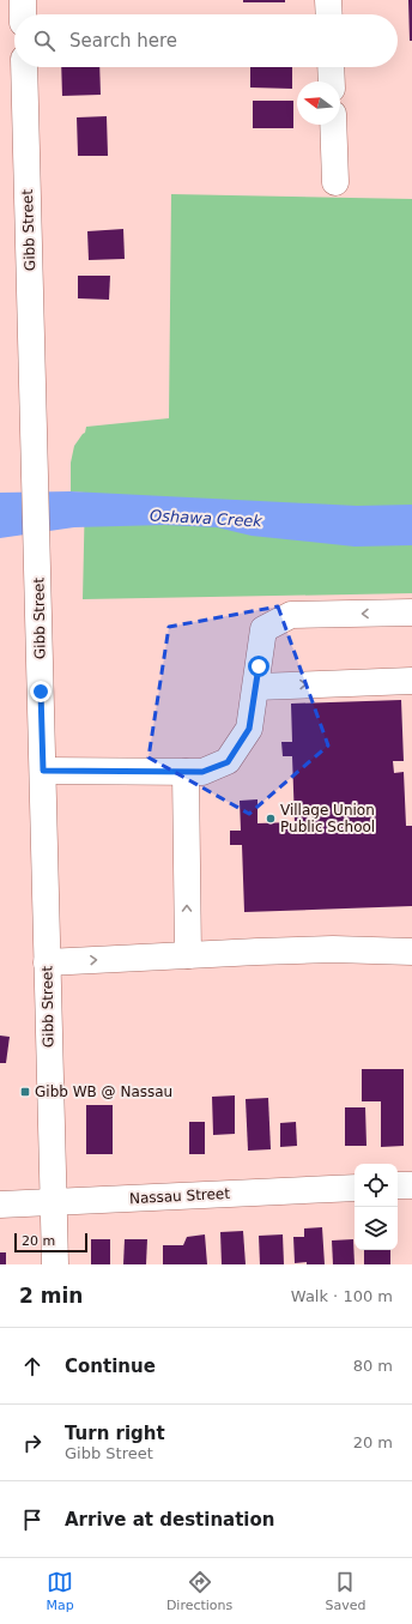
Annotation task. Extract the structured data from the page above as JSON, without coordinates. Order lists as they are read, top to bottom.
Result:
{
  "streets": {
    "main road": ["Gibb Street", "Nassau Street"]
  },
  "crossings": [
    ["Gibb Street", "Nassau Street"]
  ],
  "water": ["Oshawa Creek"],
  "places": {
    "other": ["Village Union Public School"],
    "transit": ["Gibb WB @ Nassau"]
  },
  "scale_bar": "20 m",
  "north": "left",
  "page": {
    "search": "Search here",
    "scale": "20 m",
    "heading": ["2 min", "Walk · 100 m"],
    "list": [
      ["Continue", "80 m"],
      ["Turn right", "Gibb Street", "20 m"],
      "Arrive at destination"
    ],
    "nav": ["Map", "Directions", "Saved"]
  }
}
